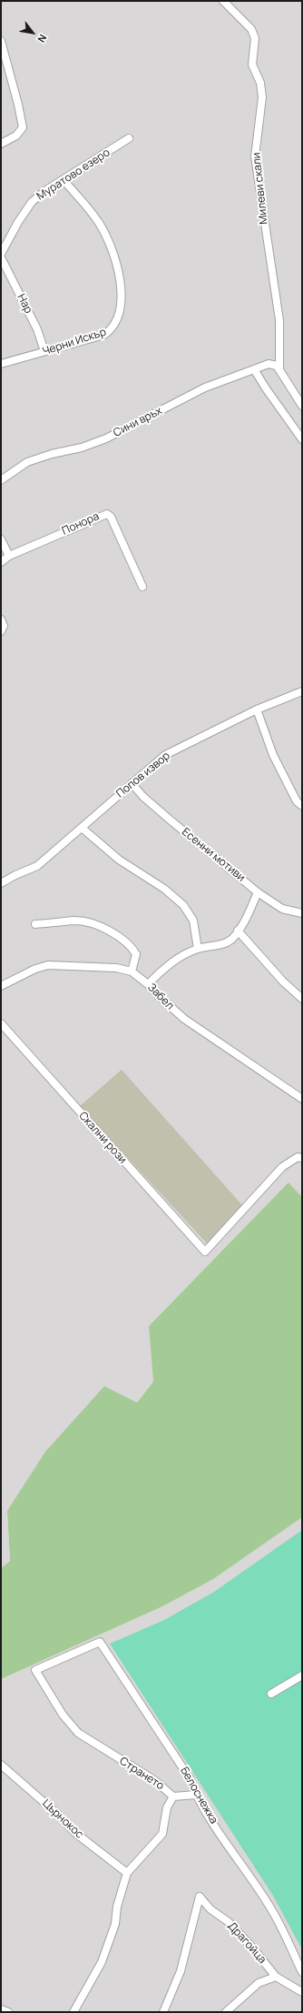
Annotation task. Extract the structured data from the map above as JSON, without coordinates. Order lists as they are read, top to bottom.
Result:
{
  "streets": {
    "street": [
      "Муратово езеро",
      "Милеви скали",
      "Нар",
      "Черни Искър",
      "Сини връх",
      "Понора",
      "Попов извор",
      "Есенни мотиви",
      "Забел",
      "Скални рози",
      "Странето",
      "Белоснежка",
      "Църнокос",
      "Драгойца"
    ]
  },
  "crossings": [
    ["Муратово езеро", "Черни Искър"],
    ["Милеви скали", "Сини връх"],
    ["Нар", "Черни Искър"],
    ["Попов извор", "Есенни мотиви"],
    ["Странето", "Белоснежка"],
    ["Странето", "Църнокос"]
  ],
  "north": "bottom right"
}
